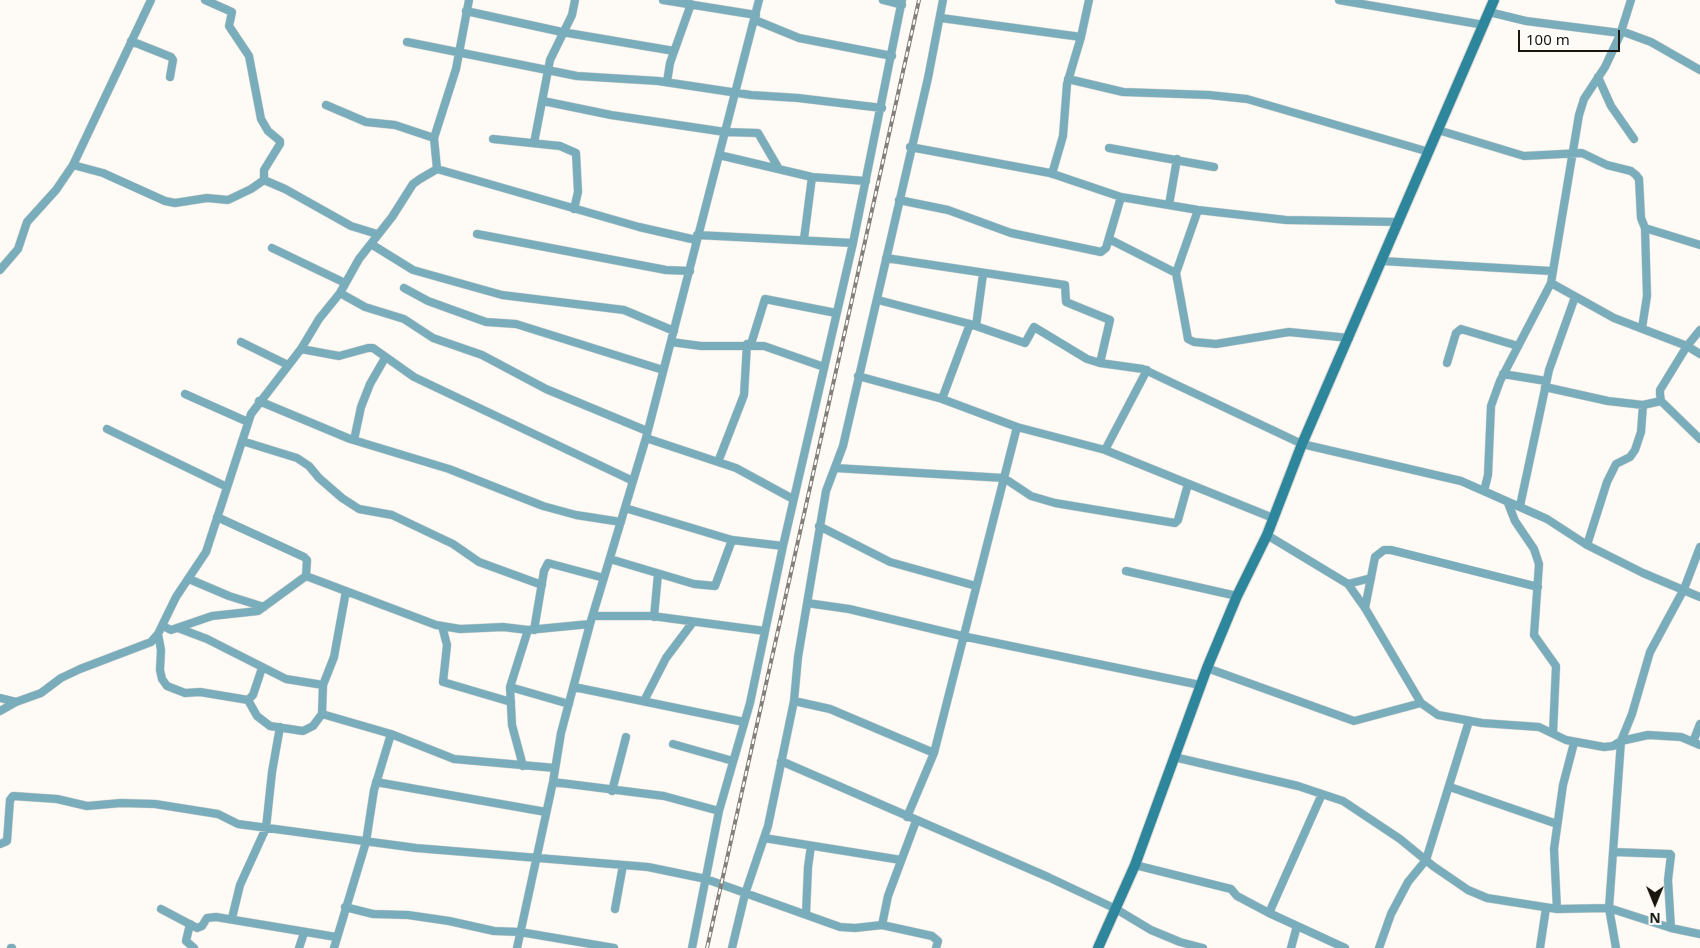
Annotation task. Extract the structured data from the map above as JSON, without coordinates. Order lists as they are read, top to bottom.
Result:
{
  "scale_bar": "100 m",
  "north": "bottom"
}
